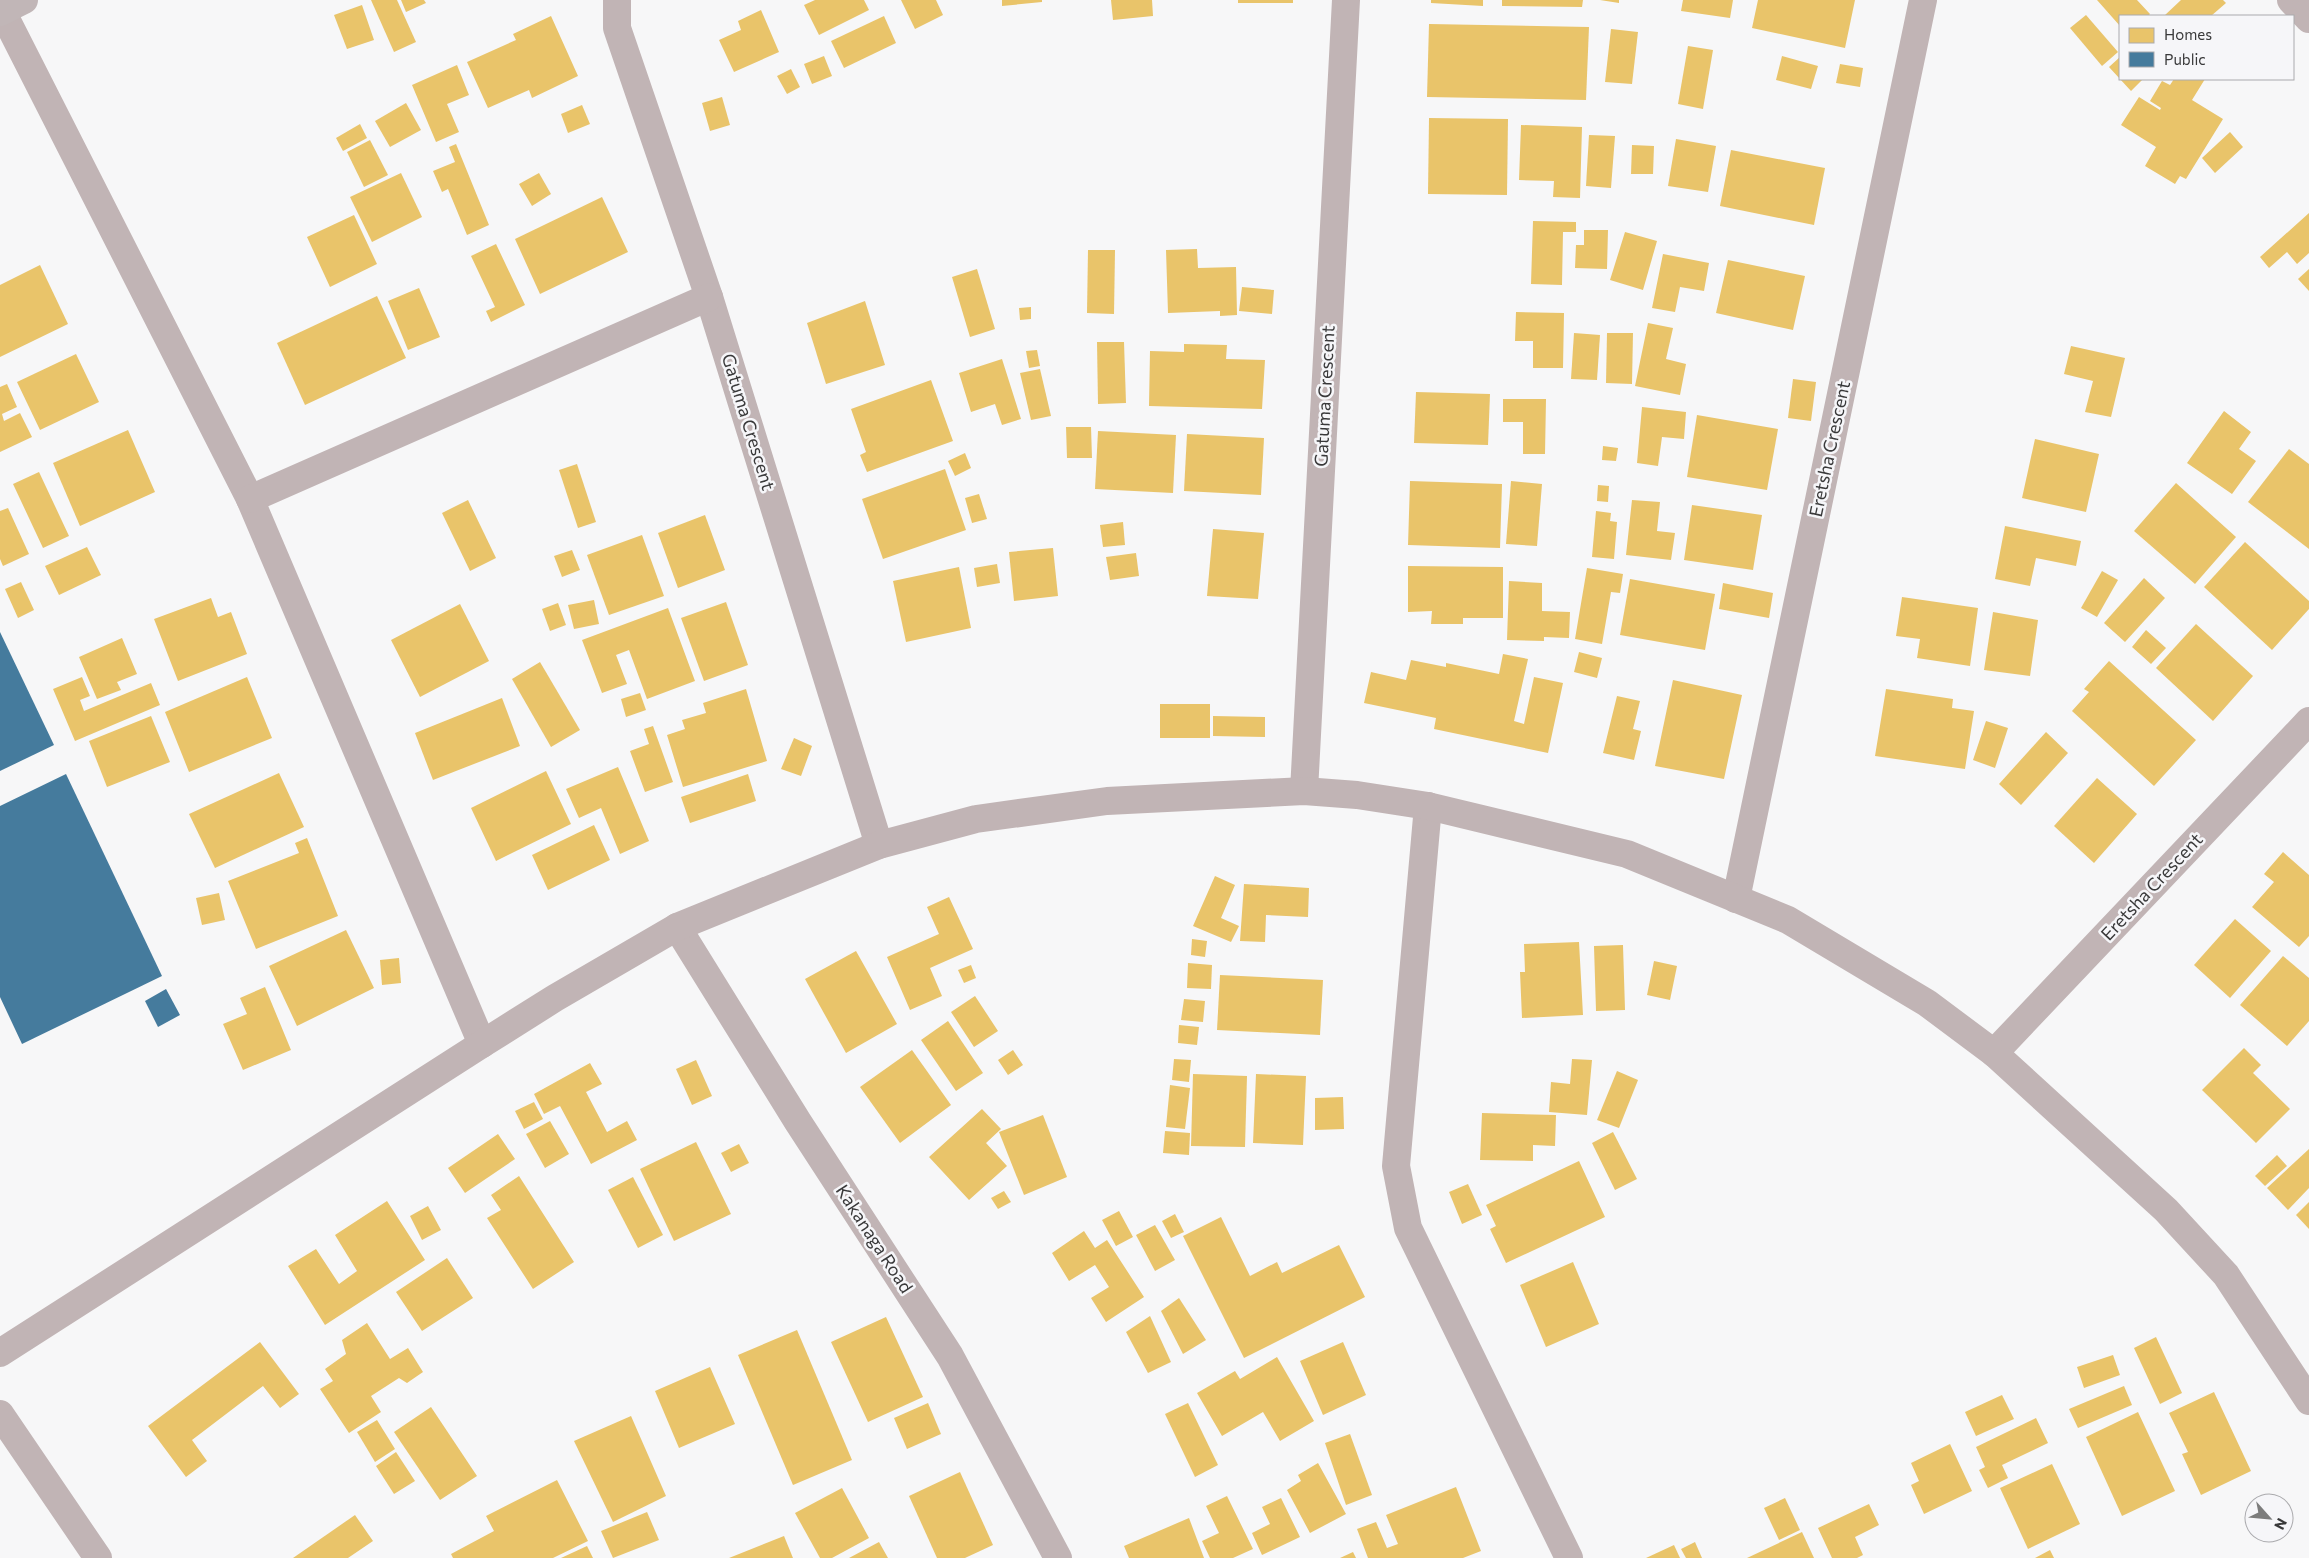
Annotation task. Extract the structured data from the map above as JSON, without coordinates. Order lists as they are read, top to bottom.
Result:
{
  "streets": {
    "street": ["Gatuma Crescent", "Eretsha Crescent", "Kakanaga Road"]
  },
  "legend": ["Homes", "Public"],
  "north": "bottom right"
}
